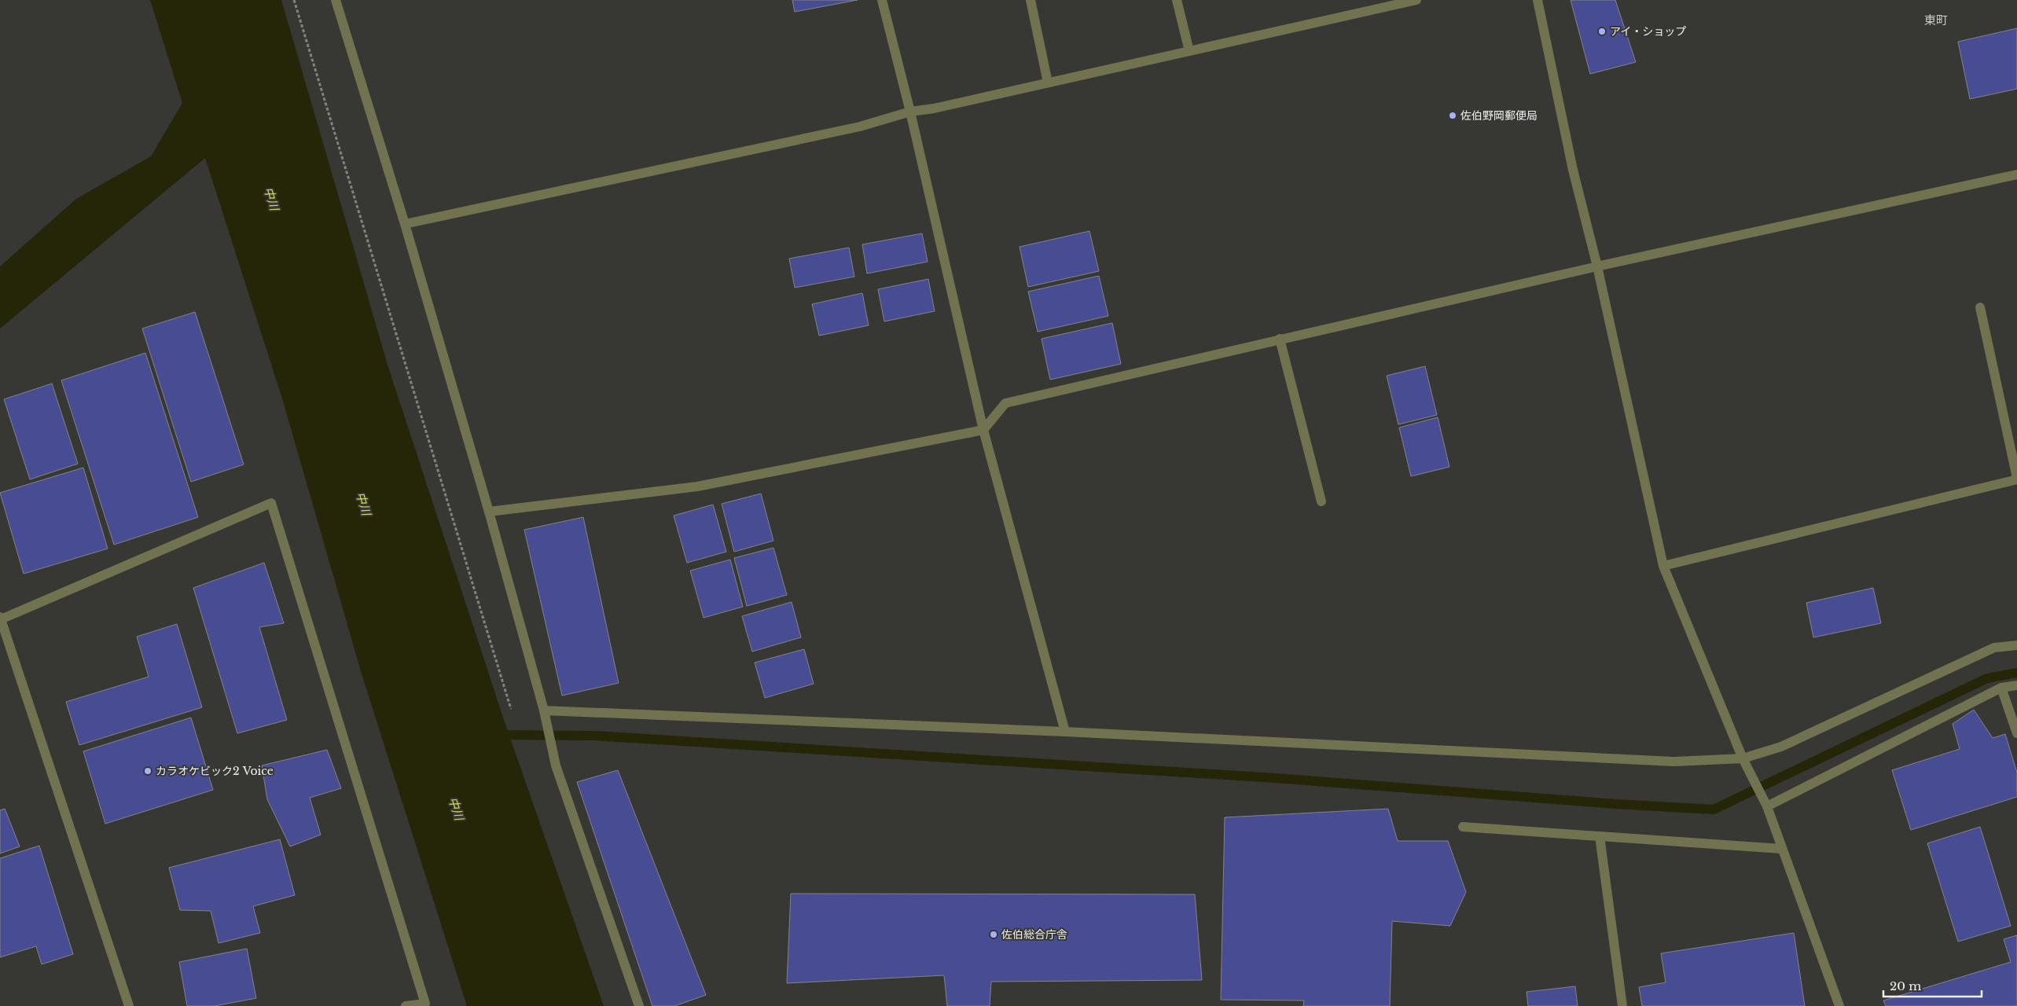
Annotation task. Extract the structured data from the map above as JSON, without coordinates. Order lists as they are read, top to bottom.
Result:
{
  "districts": ["東町"],
  "water": ["中川"],
  "places": [
    "アイ・ショップ",
    "佐伯野岡郵便局",
    "カラオケビック2 Voice",
    "佐伯総合庁舎"
  ],
  "scale_bar": "20 m"
}
